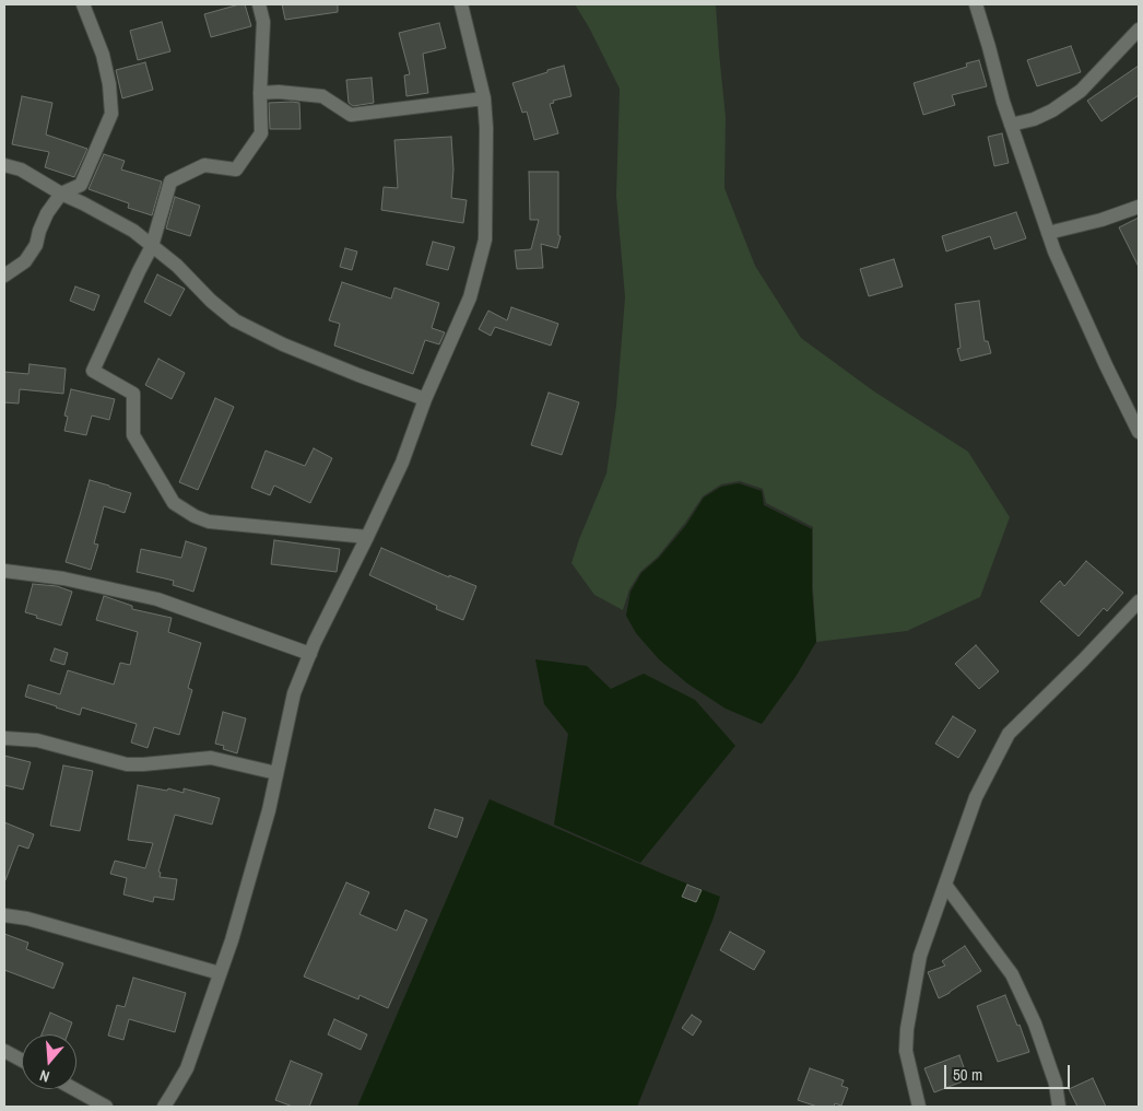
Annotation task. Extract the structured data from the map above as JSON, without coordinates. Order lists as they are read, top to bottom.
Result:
{
  "scale_bar": "50 m",
  "north": "bottom"
}
